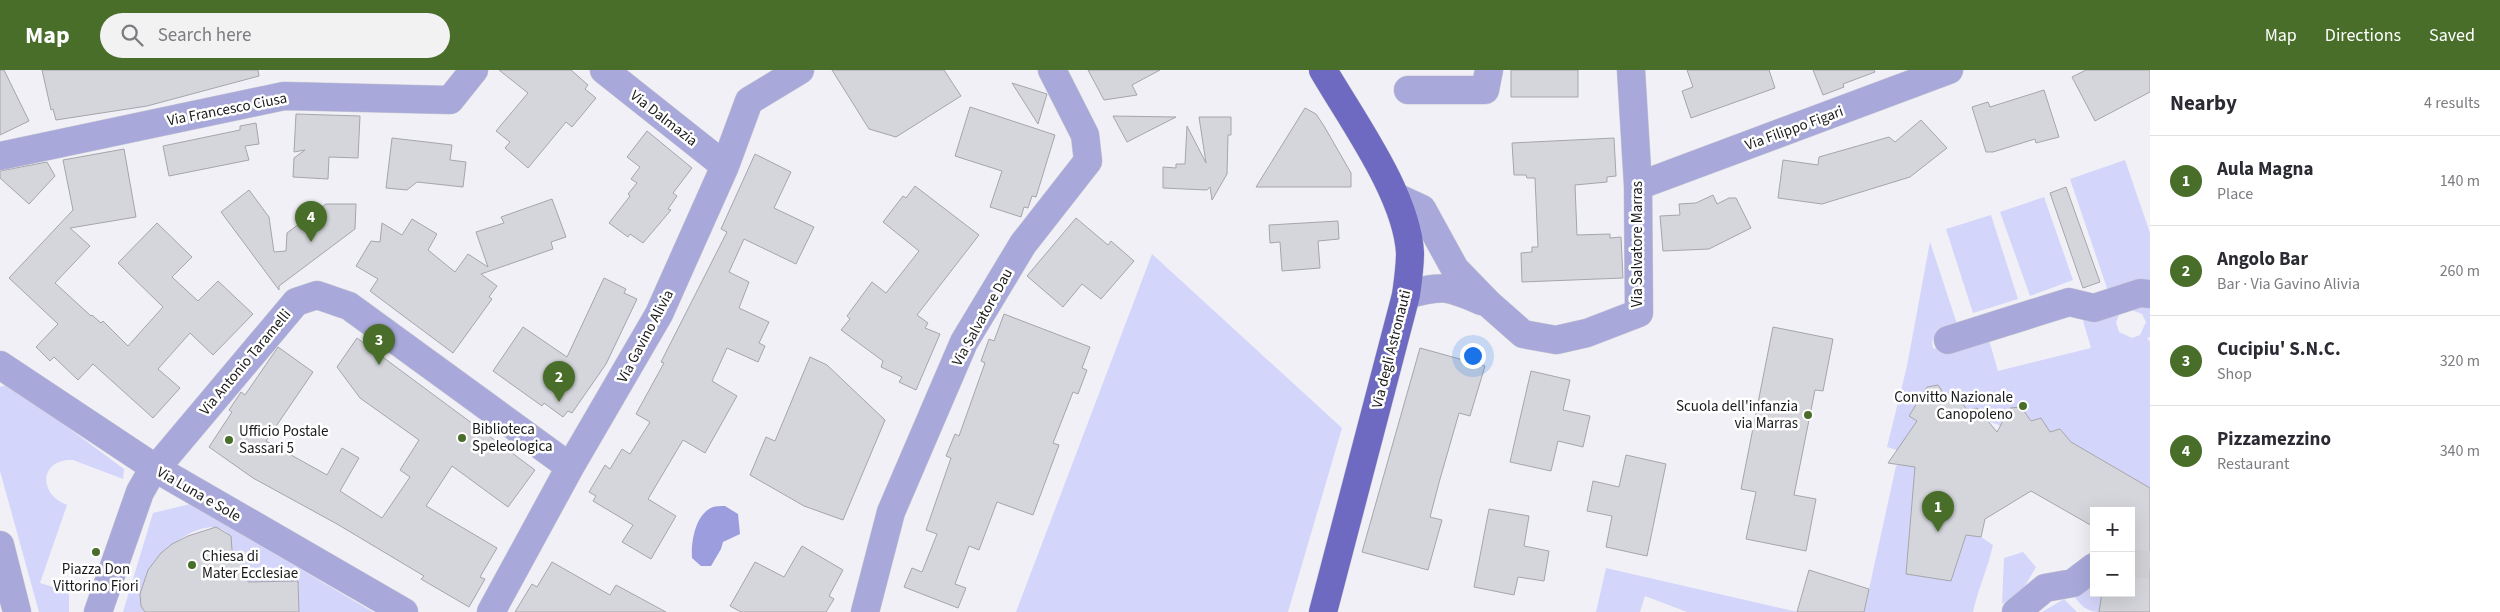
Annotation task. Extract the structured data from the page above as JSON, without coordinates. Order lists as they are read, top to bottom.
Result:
{
  "streets": {
    "main road": ["Via degli Astronauti"],
    "street": [
      "Via Francesco Ciusa",
      "Via Dalmazia",
      "Via Filippo Figari",
      "Via Salvatore Marras",
      "Via Salvatore Dau",
      "Via Gavino Alivia",
      "Via Antonio Taramelli",
      "Via Luna e Sole"
    ]
  },
  "crossings": [
    ["Via Dalmazia", "Via Gavino Alivia"],
    ["Via Filippo Figari", "Via Salvatore Marras"],
    ["Via Salvatore Marras", "Via degli Astronauti"],
    ["Via Gavino Alivia", "Via Antonio Taramelli"],
    ["Via Antonio Taramelli", "Via Luna e Sole"]
  ],
  "places": [
    "Convitto Nazionale Canopoleno",
    "Scuola dell'infanzia via Marras",
    "Biblioteca Speleologica",
    "Ufficio Postale Sassari 5",
    "Piazza Don Vittorino Fiori",
    "Chiesa di Mater Ecclesiae"
  ],
  "page": {
    "header": "Map",
    "search": "Search here",
    "nav": ["Map", "Directions", "Saved"],
    "heading": ["Nearby", "4 results"],
    "list": [
      {
        "mark": "1",
        "name": "Aula Magna",
        "note": "Place",
        "value": "140 m"
      },
      {
        "mark": "2",
        "name": "Angolo Bar",
        "note": "Bar · Via Gavino Alivia",
        "value": "260 m"
      },
      {
        "mark": "3",
        "name": "Cucipiu' S.N.C.",
        "note": "Shop",
        "value": "320 m"
      },
      {
        "mark": "4",
        "name": "Pizzamezzino",
        "note": "Restaurant",
        "value": "340 m"
      }
    ],
    "pins": [
      "4",
      "3",
      "2",
      "1"
    ],
    "map_buttons": ["+", "−"]
  }
}
